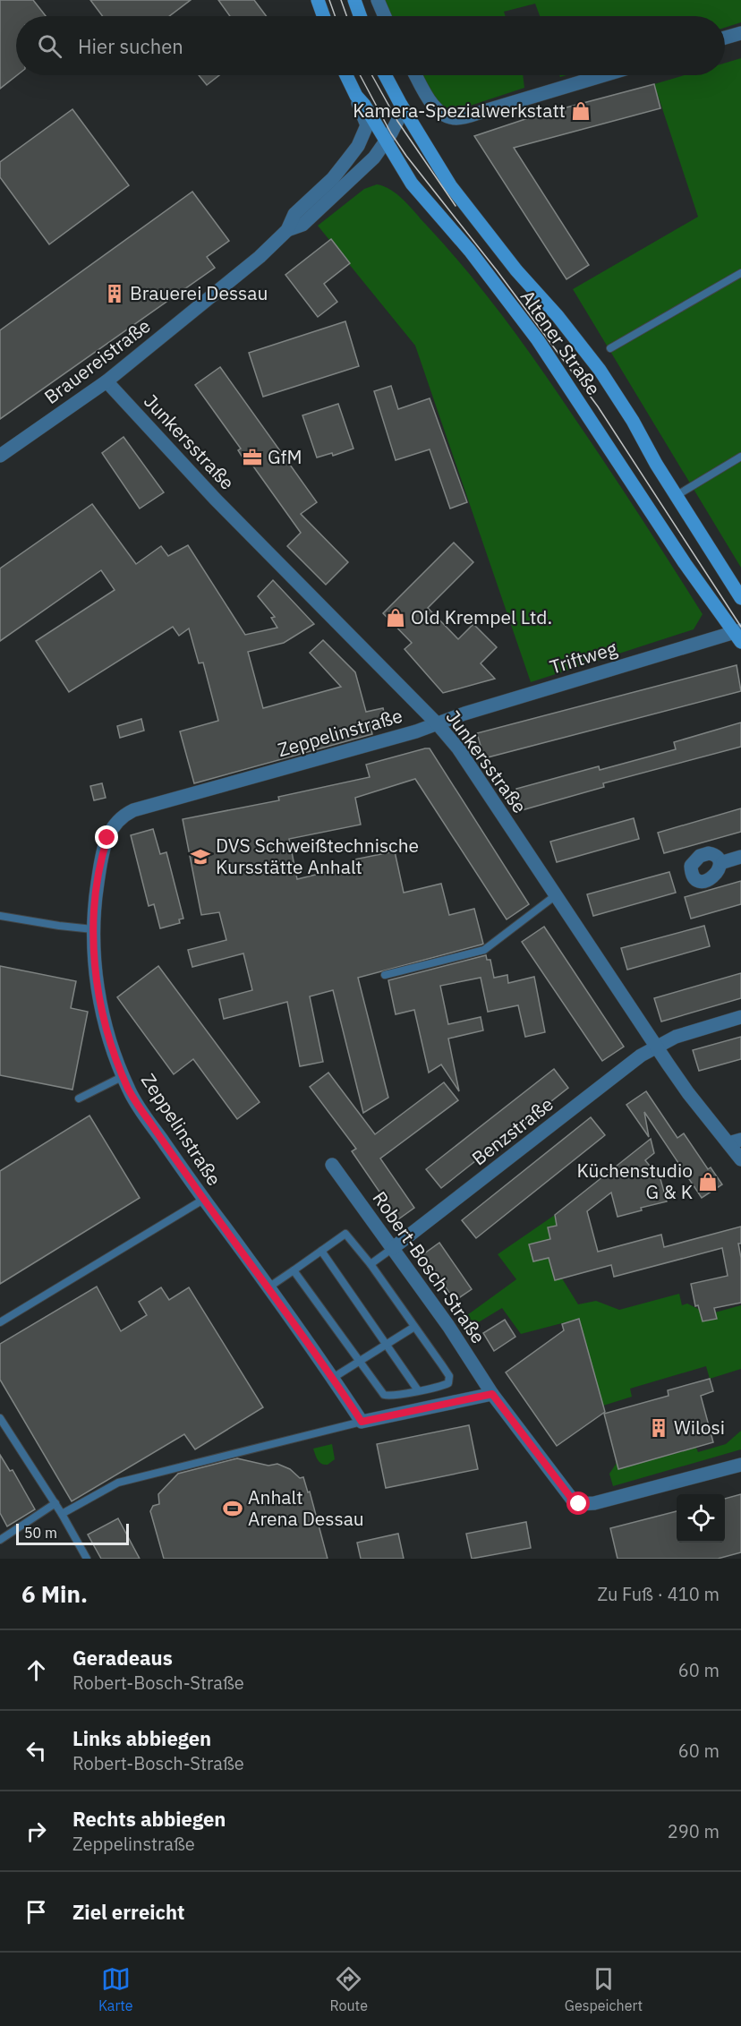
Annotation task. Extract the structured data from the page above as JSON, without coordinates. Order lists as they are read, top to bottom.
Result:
{
  "streets": {
    "main road": ["Altener Straße"],
    "street": [
      "Brauereistraße",
      "Junkersstraße",
      "Triftweg",
      "Zeppelinstraße",
      "Benzstraße",
      "Robert-Bosch-Straße"
    ]
  },
  "crossings": [
    ["Altener Straße", "Brauereistraße"],
    ["Altener Straße", "Triftweg"],
    ["Brauereistraße", "Junkersstraße"],
    ["Junkersstraße", "Triftweg"],
    ["Junkersstraße", "Zeppelinstraße"],
    ["Junkersstraße", "Benzstraße"],
    ["Triftweg", "Zeppelinstraße"],
    ["Benzstraße", "Robert-Bosch-Straße"]
  ],
  "places": {
    "shop": ["Kamera-Spezialwerkstatt", "Old Krempel Ltd.", "Küchenstudio G & K"],
    "building": ["Brauerei Dessau", "Wilosi"],
    "office": ["GfM"],
    "school or university": ["DVS Schweißtechnische Kursstätte Anhalt"],
    "sports": ["Anhalt Arena Dessau"]
  },
  "scale_bar": "50 m",
  "page": {
    "search": "Hier suchen",
    "scale": "50 m",
    "heading": ["6 Min.", "Zu Fuß · 410 m"],
    "list": [
      ["Geradeaus", "Robert-Bosch-Straße", "60 m"],
      ["Links abbiegen", "Robert-Bosch-Straße", "60 m"],
      ["Rechts abbiegen", "Zeppelinstraße", "290 m"],
      "Ziel erreicht"
    ],
    "nav": ["Karte", "Route", "Gespeichert"]
  }
}
